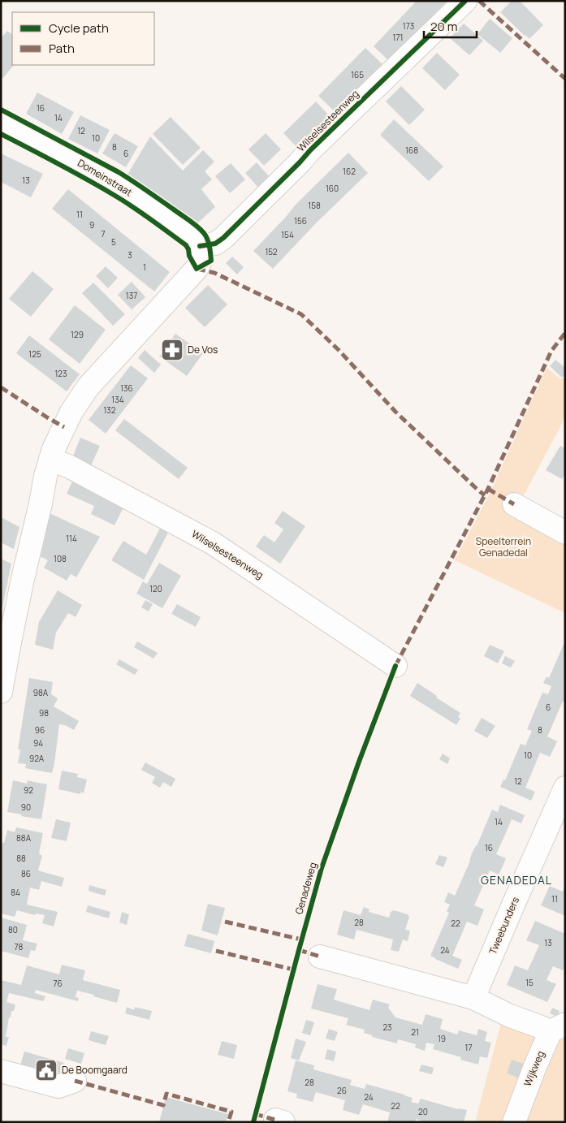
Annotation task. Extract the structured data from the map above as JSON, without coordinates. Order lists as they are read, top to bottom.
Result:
{
  "streets": {
    "street": [
      "Wilselsesteenweg",
      "Domeinstraat",
      "Tweebunders",
      "Wijkweg"
    ],
    "cycle path": ["Genadeweg"]
  },
  "crossings": [
    ["Wilselsesteenweg", "Domeinstraat"]
  ],
  "districts": ["GENADEDAL"],
  "parks": ["Speelterrein Genadedal"],
  "places": {
    "pharmacy": ["De Vos"],
    "public building": ["De Boomgaard"]
  },
  "house_numbers": [
    "173",
    "171",
    "165",
    "16",
    "14",
    "12",
    "10",
    "8",
    "168",
    "6",
    "162",
    "13",
    "160",
    "158",
    "11",
    "156",
    "9",
    "7",
    "154",
    "5",
    "152",
    "3",
    "1",
    "137",
    "129",
    "125",
    "123",
    "136",
    "134",
    "132",
    "114",
    "108",
    "120",
    "98A",
    "6",
    "98",
    "96",
    "8",
    "94",
    "10",
    "92A",
    "12",
    "92",
    "90",
    "14",
    "88A",
    "16",
    "88",
    "86",
    "84",
    "11",
    "28",
    "22",
    "80",
    "13",
    "78",
    "24",
    "15",
    "76",
    "23",
    "21",
    "19",
    "17",
    "28",
    "26",
    "24",
    "22",
    "20"
  ],
  "legend": ["Cycle path", "Path"],
  "scale_bar": "20 m"
}
